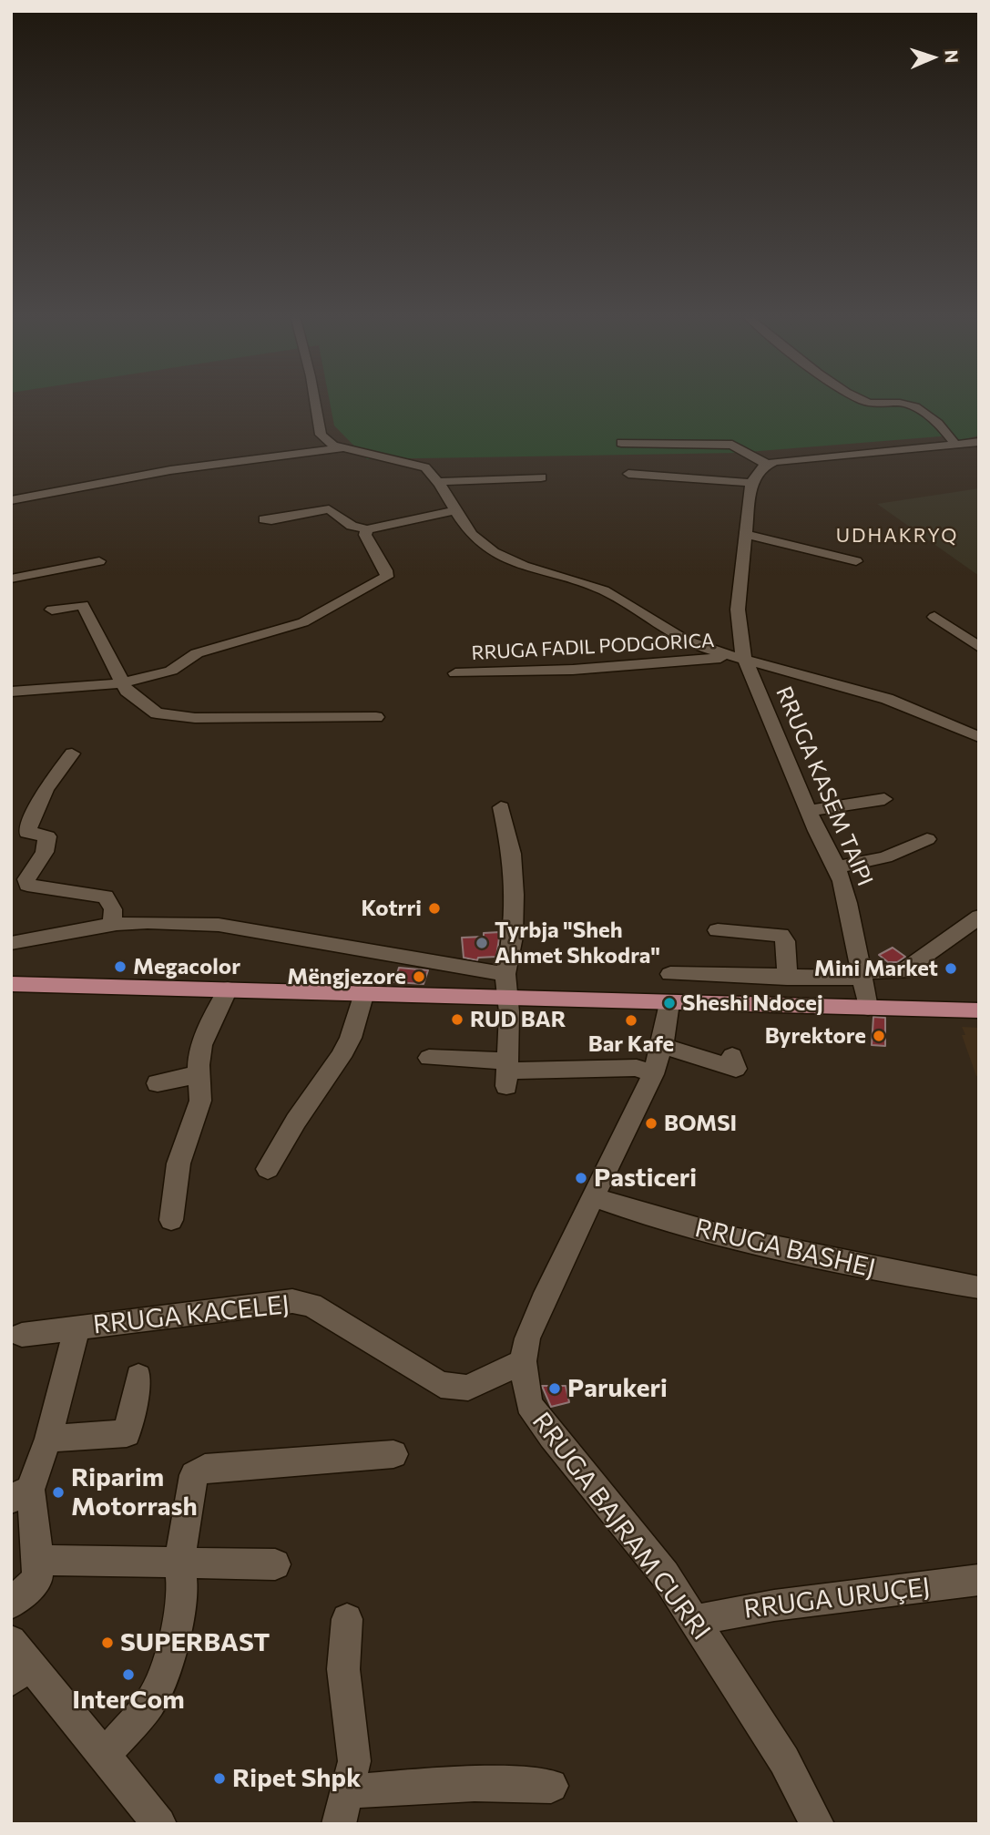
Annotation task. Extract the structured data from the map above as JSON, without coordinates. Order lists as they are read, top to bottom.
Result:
{
  "streets": {
    "street": [
      "RRUGA FADIL PODGORICA",
      "RRUGA KASEM TAIPI",
      "RRUGA BASHEJ",
      "RRUGA KACELEJ",
      "RRUGA BAJRAM CURRI",
      "RRUGA URUÇEJ"
    ]
  },
  "crossings": [
    ["RRUGA FADIL PODGORICA", "RRUGA KASEM TAIPI"],
    ["RRUGA BASHEJ", "RRUGA BAJRAM CURRI"],
    ["RRUGA KACELEJ", "RRUGA BAJRAM CURRI"],
    ["RRUGA BAJRAM CURRI", "RRUGA URUÇEJ"]
  ],
  "districts": ["UDHAKRYQ"],
  "places": [
    "Kotrri",
    "Tyrbja \"Sheh Ahmet Shkodra\"",
    "Megacolor",
    "Mini Market",
    "Mëngjezore",
    "Sheshi Ndocej",
    "RUD BAR",
    "Bar Kafe",
    "Byrektore",
    "BOMSI",
    "Pasticeri",
    "Parukeri",
    "Riparim Motorrash",
    "SUPERBAST",
    "InterCom",
    "Ripet Shpk"
  ],
  "north": "right"
}
